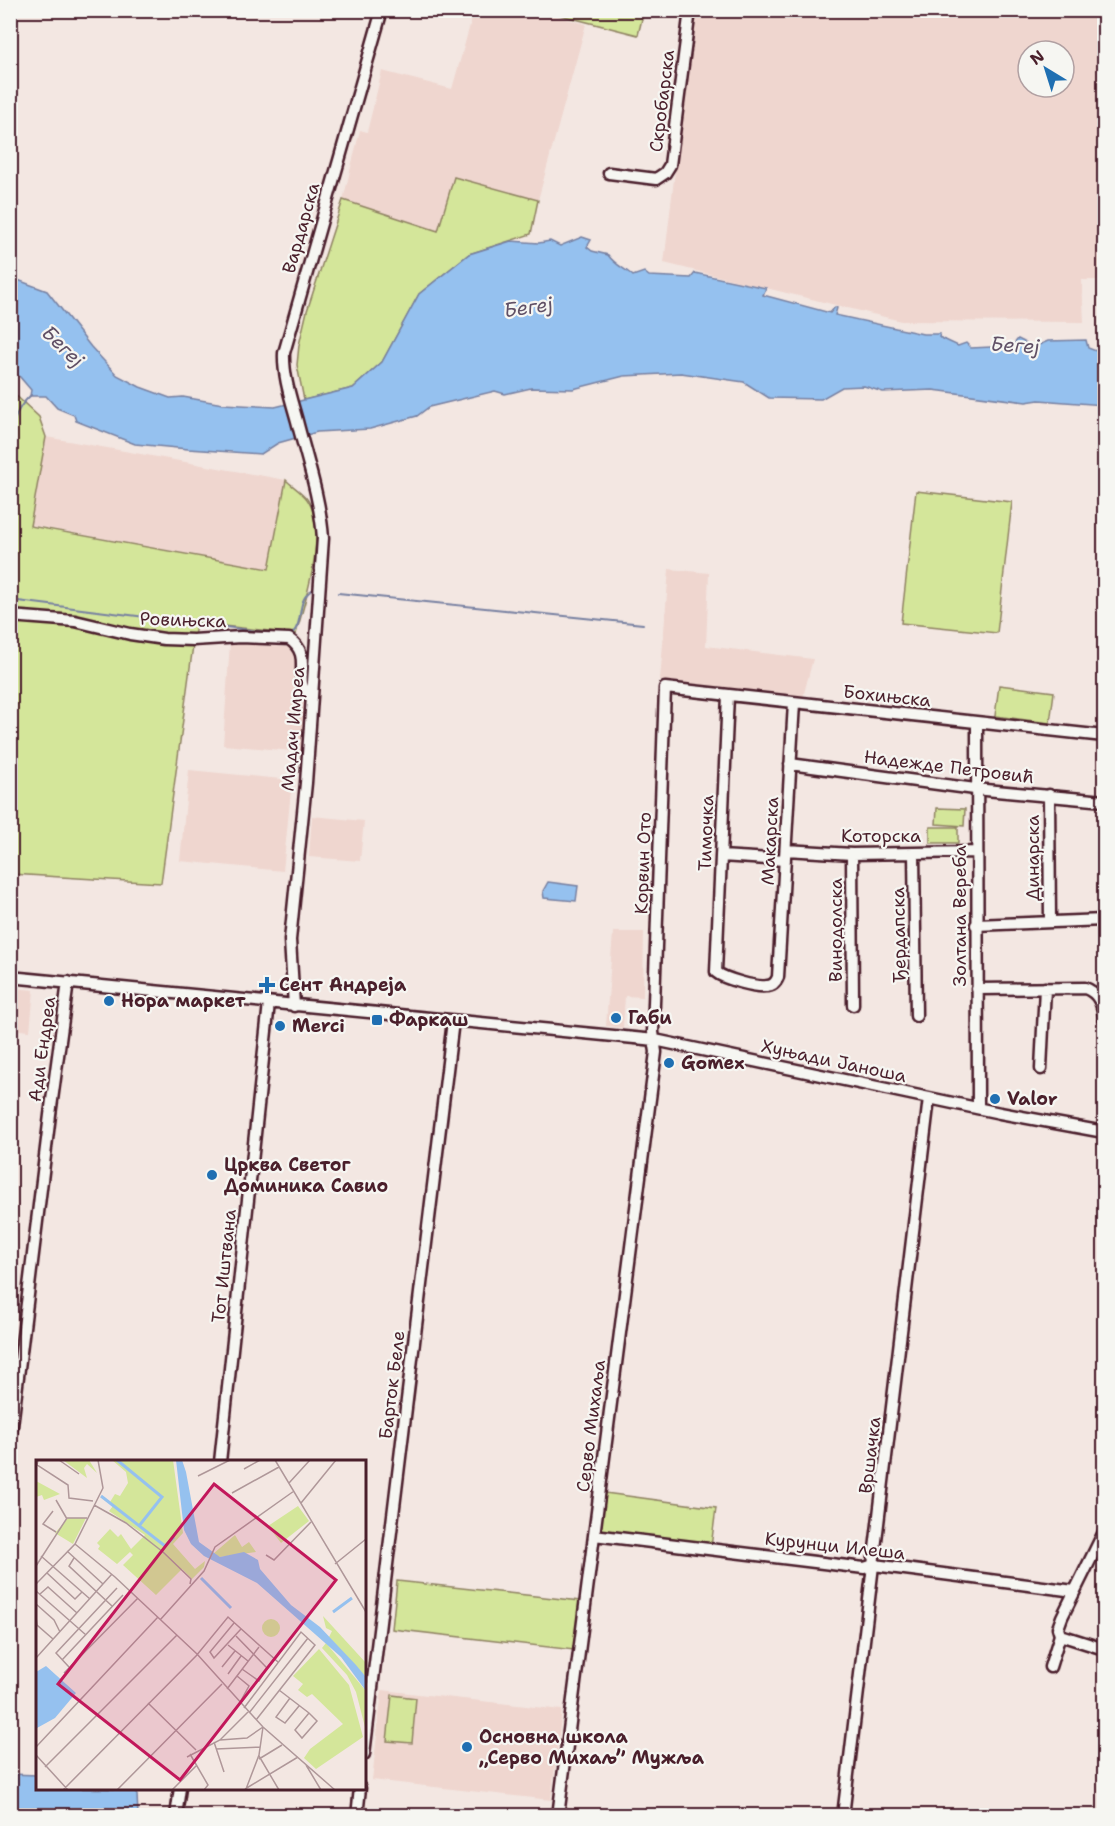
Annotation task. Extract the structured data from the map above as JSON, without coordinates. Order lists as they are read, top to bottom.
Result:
{
  "streets": {
    "street": [
      "Скробарска",
      "Вардарска",
      "Ровињска",
      "Бохињска",
      "Мадач Имреа",
      "Надежде Петровић",
      "Тимочка",
      "Которска",
      "Макарска",
      "Динарска",
      "Корвин Ото",
      "Золтана Вереба",
      "Винодолска",
      "Ђердапска",
      "Ади Ендреа",
      "Хуњади Јаноша",
      "Тот Иштвана",
      "Барток Беле",
      "Серво Михаља",
      "Вршачка",
      "Курунци Илеша"
    ]
  },
  "crossings": [
    ["Вардарска", "Мадач Имреа"],
    ["Ровињска", "Мадач Имреа"],
    ["Бохињска", "Тимочка"],
    ["Бохињска", "Макарска"],
    ["Бохињска", "Корвин Ото"],
    ["Бохињска", "Золтана Вереба"],
    ["Мадач Имреа", "Хуњади Јаноша"],
    ["Надежде Петровић", "Макарска"],
    ["Надежде Петровић", "Динарска"],
    ["Надежде Петровић", "Золтана Вереба"],
    ["Тимочка", "Которска"],
    ["Тимочка", "Макарска"],
    ["Которска", "Макарска"],
    ["Которска", "Золтана Вереба"],
    ["Которска", "Винодолска"],
    ["Которска", "Ђердапска"],
    ["Корвин Ото", "Хуњади Јаноша"],
    ["Корвин Ото", "Серво Михаља"],
    ["Золтана Вереба", "Хуњади Јаноша"],
    ["Ади Ендреа", "Хуњади Јаноша"],
    ["Хуњади Јаноша", "Тот Иштвана"],
    ["Хуњади Јаноша", "Барток Беле"],
    ["Хуњади Јаноша", "Серво Михаља"],
    ["Хуњади Јаноша", "Вршачка"],
    ["Серво Михаља", "Курунци Илеша"],
    ["Вршачка", "Курунци Илеша"]
  ],
  "water": ["Бегеј"],
  "places": {
    "health": ["Сент Андреја"],
    "other": [
      "Нора маркет",
      "Габи",
      "Merci",
      "Gomex",
      "Valor",
      "Црква Светог Доминика Савио",
      "Основна школа „Серво Михаљ” Мужља"
    ],
    "transit": ["Фаркаш"]
  },
  "north": "top left"
}
